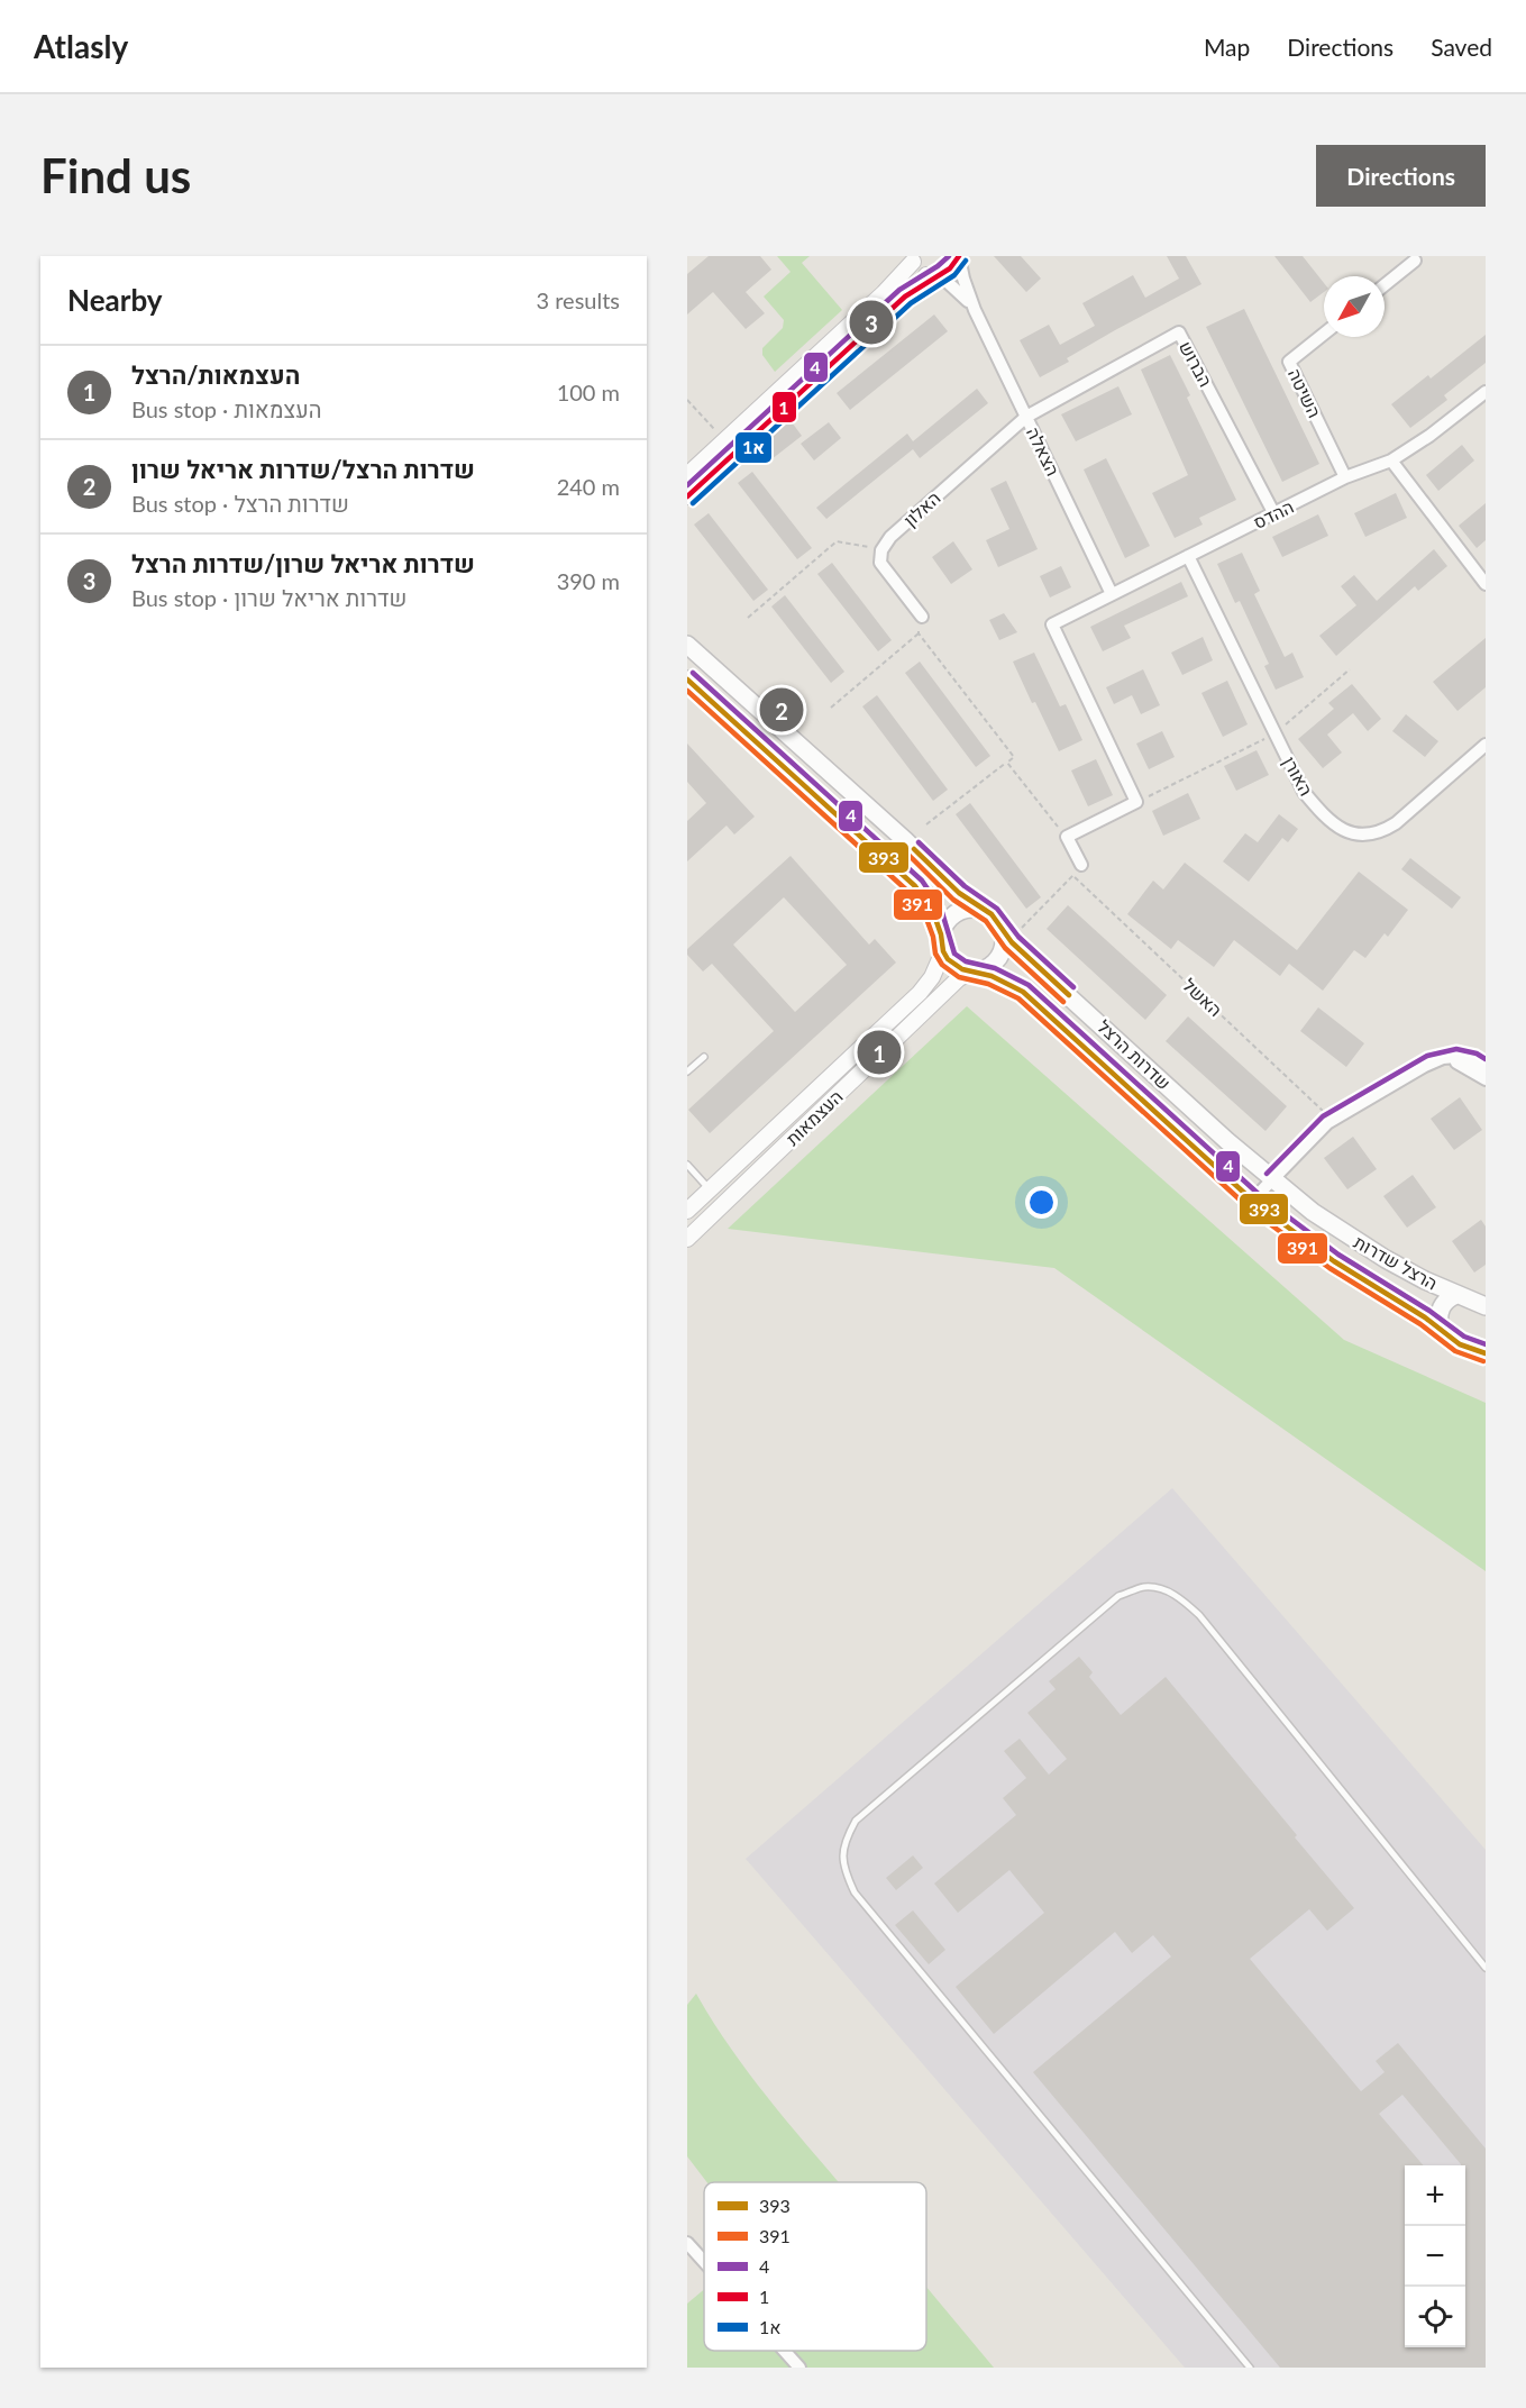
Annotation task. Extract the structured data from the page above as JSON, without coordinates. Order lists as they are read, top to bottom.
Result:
{
  "streets": {
    "main road": ["שדרות הרצל", "הרצל שדרות"],
    "street": [
      "הברוש",
      "השיטה",
      "הצאלה",
      "האלון",
      "ההדס",
      "האורן",
      "העצמאות"
    ],
    "path": ["האשל"]
  },
  "crossings": [
    ["הברוש", "הצאלה"],
    ["הברוש", "האלון"],
    ["הברוש", "ההדס"],
    ["השיטה", "ההדס"],
    ["הצאלה", "האלון"],
    ["הצאלה", "ההדס"],
    ["ההדס", "האורן"],
    ["שדרות הרצל", "העצמאות"],
    ["שדרות הרצל", "הרצל שדרות"]
  ],
  "lines": [
    "transit line 4",
    "transit line 1",
    "transit line 1א",
    "transit line 393",
    "transit line 391"
  ],
  "legend": [
    "393",
    "391",
    "4",
    "1",
    "1א"
  ],
  "north": "bottom left",
  "page": {
    "header": "Atlasly",
    "nav": ["Map", "Directions", "Saved"],
    "buttons": "Directions",
    "title": "Find us",
    "heading": ["Nearby", "3 results"],
    "pins": ["3", "2", "1"],
    "list": [
      {
        "mark": "1",
        "name": "העצמאות/הרצל",
        "note": "Bus stop · העצמאות",
        "value": "100 m"
      },
      {
        "mark": "2",
        "name": "שדרות הרצל/שדרות אריאל שרון",
        "note": "Bus stop · שדרות הרצל",
        "value": "240 m"
      },
      {
        "mark": "3",
        "name": "שדרות אריאל שרון/שדרות הרצל",
        "note": "Bus stop · שדרות אריאל שרון",
        "value": "390 m"
      }
    ],
    "map_buttons": ["+", "−"]
  }
}
